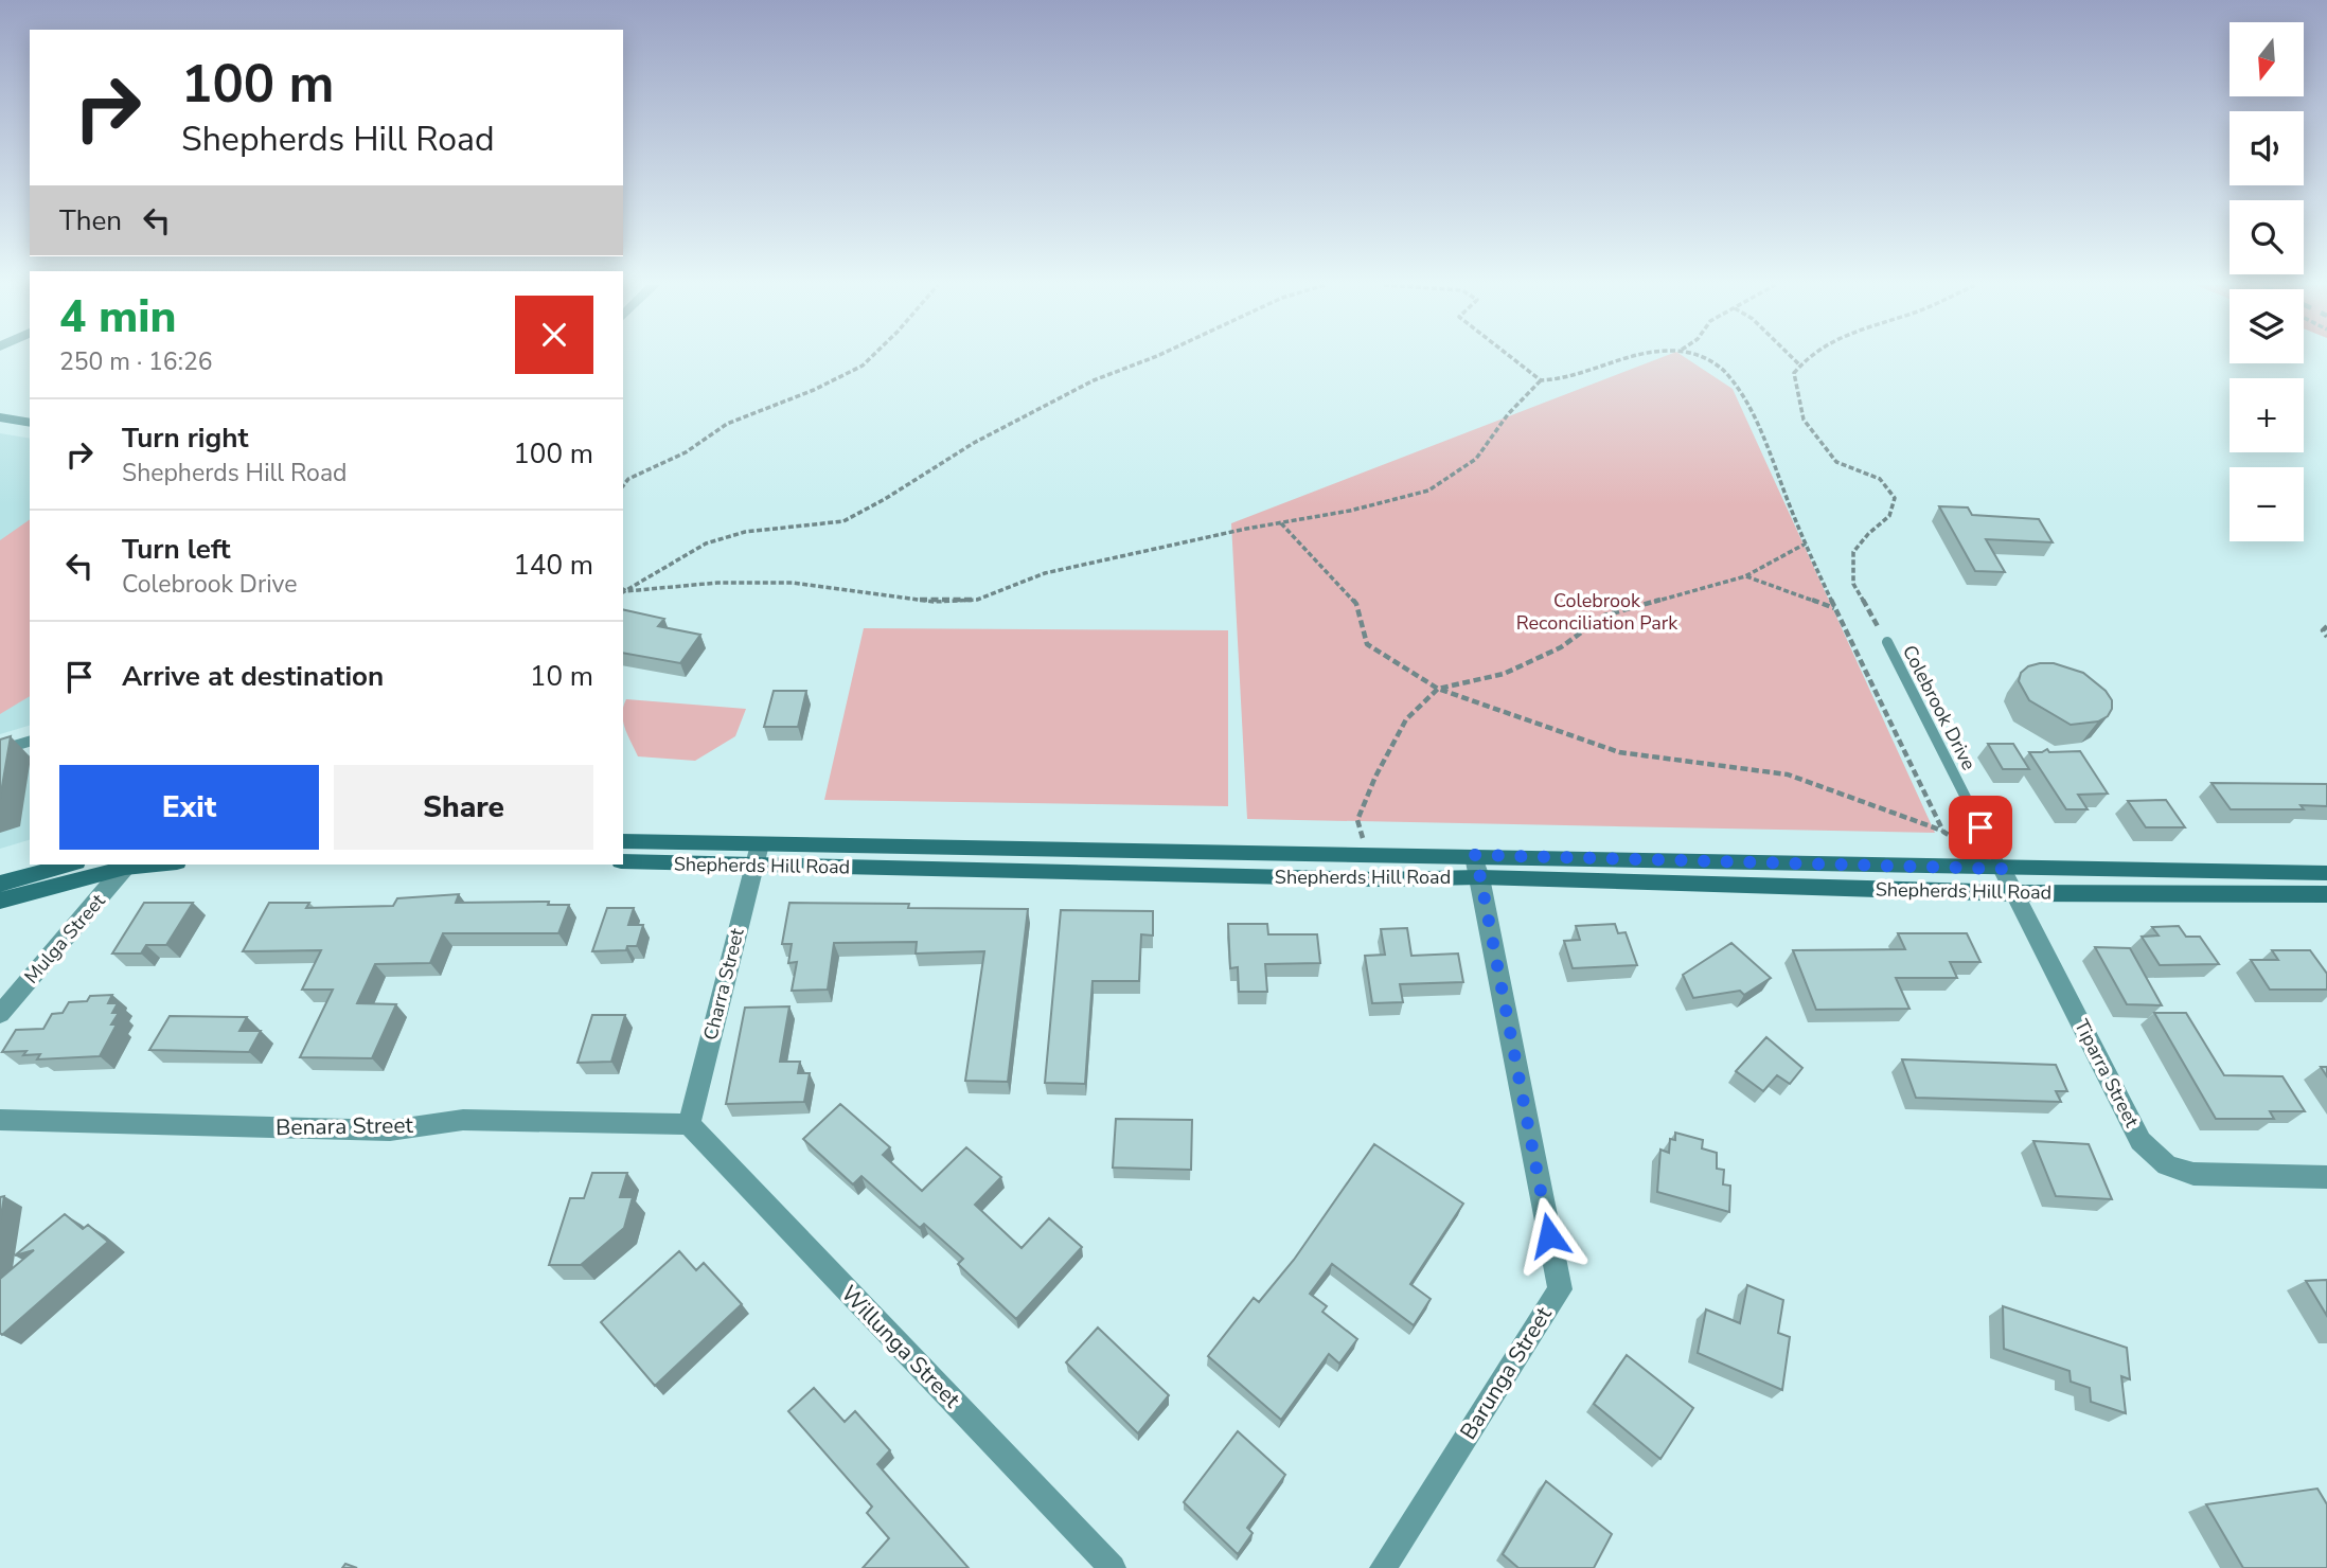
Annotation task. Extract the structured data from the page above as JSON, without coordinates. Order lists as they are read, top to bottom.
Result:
{
  "streets": {
    "main road": ["Shepherds Hill Road"],
    "street": [
      "Mulga Street",
      "Charra Street",
      "Tiparra Street",
      "Benara Street",
      "Willunga Street",
      "Barunga Street"
    ],
    "lane": ["Colebrook Drive"]
  },
  "crossings": [
    ["Colebrook Drive", "Shepherds Hill Road"],
    ["Colebrook Drive", "Tiparra Street"],
    ["Shepherds Hill Road", "Charra Street"],
    ["Shepherds Hill Road", "Tiparra Street"],
    ["Shepherds Hill Road", "Barunga Street"],
    ["Charra Street", "Benara Street"],
    ["Charra Street", "Willunga Street"],
    ["Benara Street", "Willunga Street"]
  ],
  "parks": ["Colebrook Reconciliation Park"],
  "north": "bottom",
  "page": {
    "map_buttons": ["+", "−"],
    "turn": ["100 m", "Shepherds Hill Road"],
    "then": "Then",
    "heading": ["4 min", "250 m · 16:26"],
    "list": [
      {
        "name": "Turn right",
        "note": "Shepherds Hill Road",
        "value": "100 m"
      },
      {
        "name": "Turn left",
        "note": "Colebrook Drive",
        "value": "140 m"
      },
      {
        "name": "Arrive at destination",
        "value": "10 m"
      }
    ],
    "buttons": ["Exit", "Share"]
  }
}
